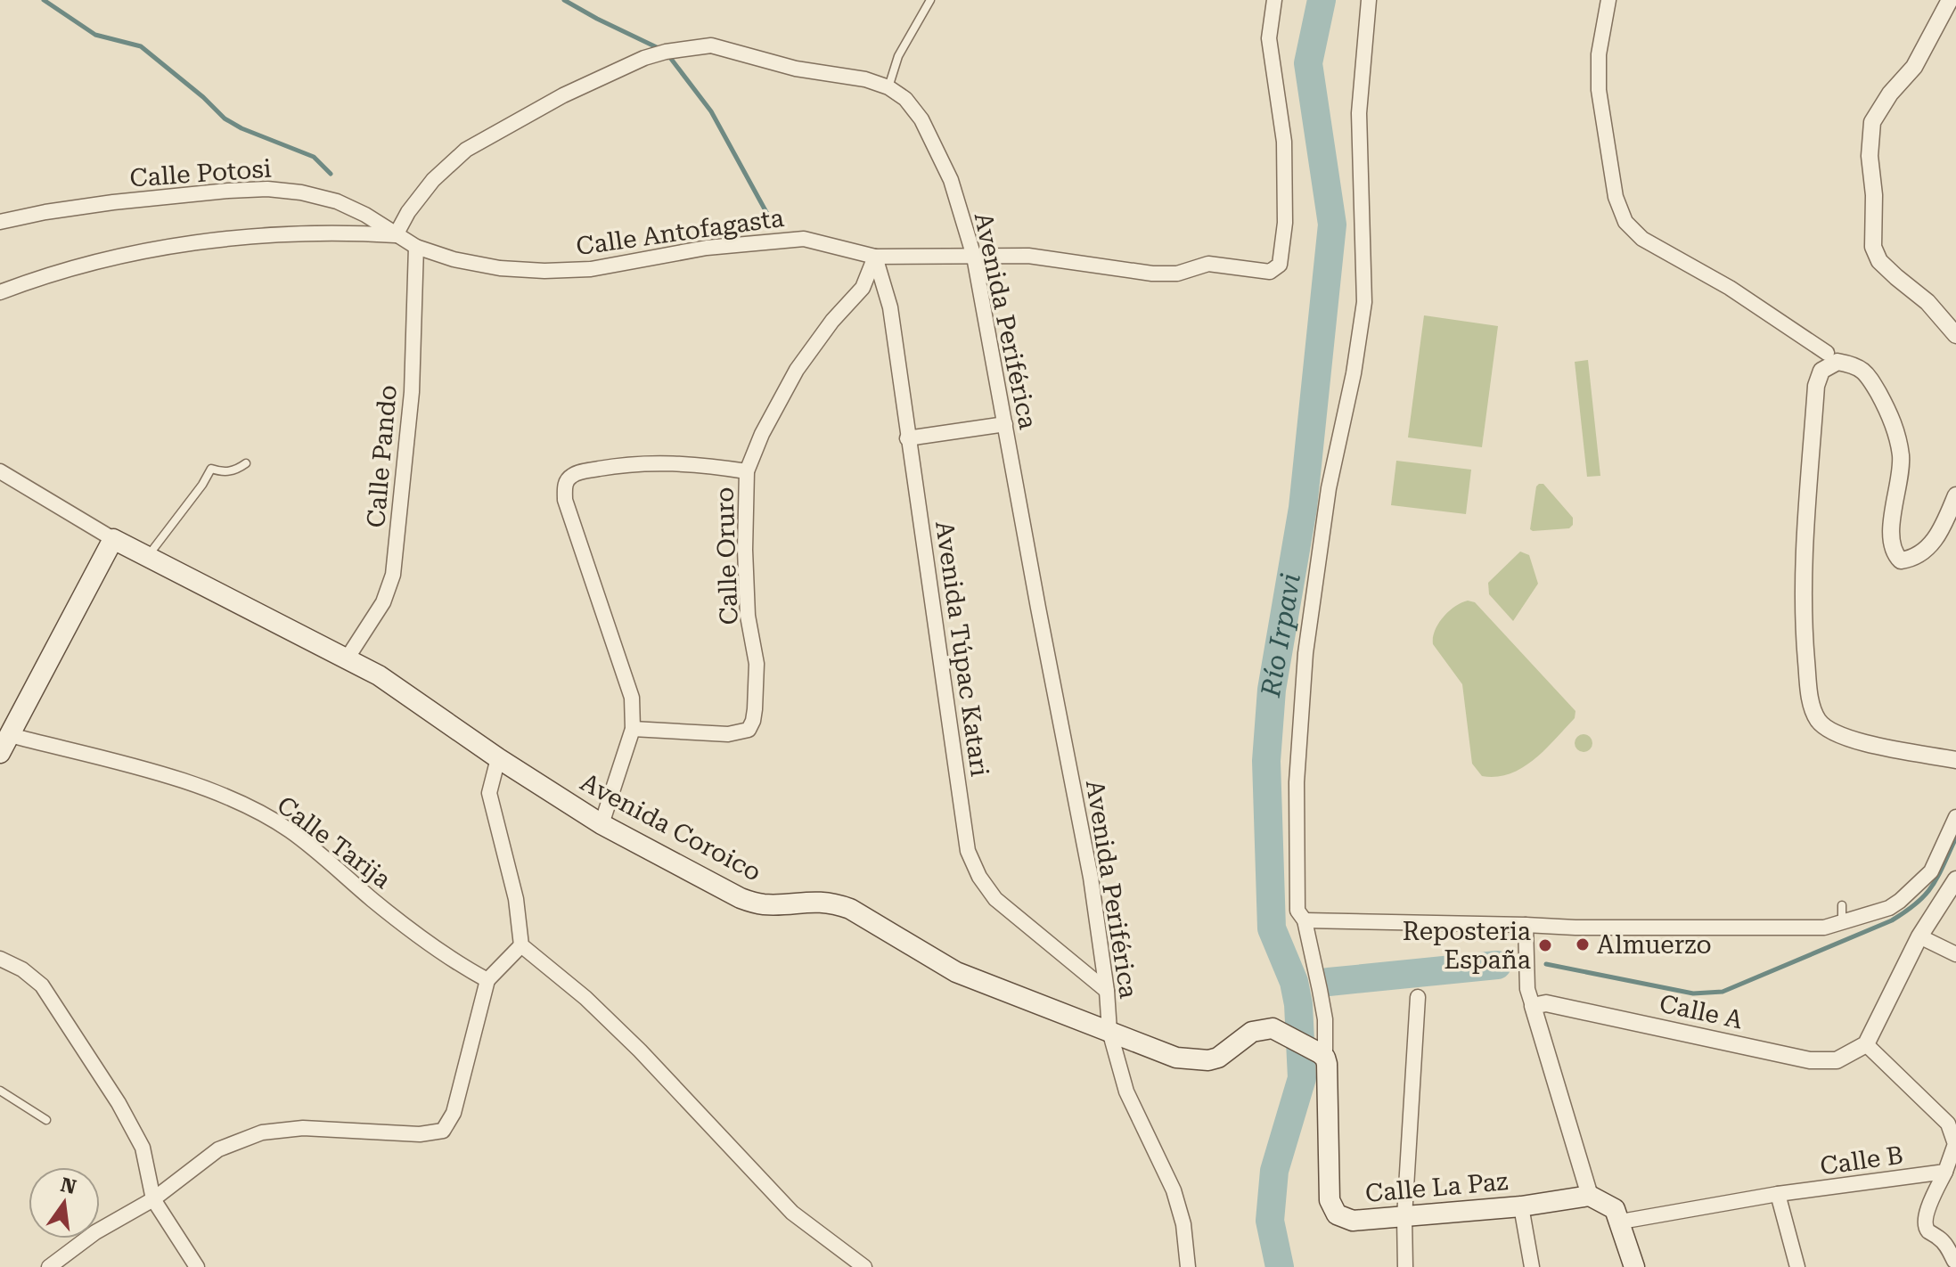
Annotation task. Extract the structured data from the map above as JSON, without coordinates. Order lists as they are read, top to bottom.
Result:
{
  "streets": {
    "main road": ["Avenida Coroico", "Calle La Paz"],
    "street": [
      "Calle Potosi",
      "Calle Antofagasta",
      "Avenida Periférica",
      "Calle Pando",
      "Calle Oruro",
      "Avenida Túpac Katari",
      "Calle Tarija",
      "Calle A",
      "Calle B"
    ]
  },
  "crossings": [
    ["Calle Potosi", "Calle Antofagasta"],
    ["Calle Potosi", "Avenida Periférica"],
    ["Calle Antofagasta", "Avenida Periférica"],
    ["Calle Antofagasta", "Calle Pando"],
    ["Calle Antofagasta", "Calle Oruro"],
    ["Calle Antofagasta", "Avenida Túpac Katari"],
    ["Avenida Periférica", "Avenida Túpac Katari"],
    ["Avenida Periférica", "Avenida Coroico"],
    ["Calle Pando", "Avenida Coroico"],
    ["Calle Oruro", "Avenida Túpac Katari"],
    ["Avenida Coroico", "Calle La Paz"]
  ],
  "water": ["Río Irpavi"],
  "places": ["Almuerzo", "Reposteria España"],
  "north": "top"
}
